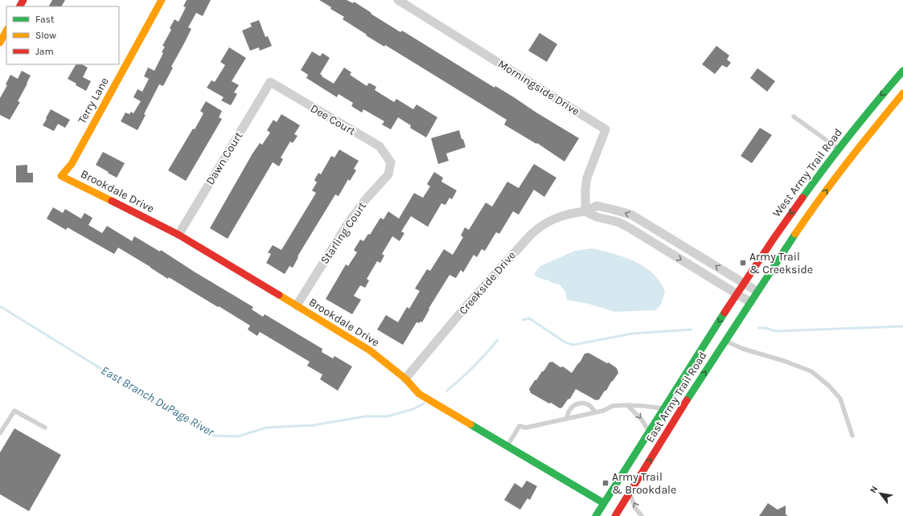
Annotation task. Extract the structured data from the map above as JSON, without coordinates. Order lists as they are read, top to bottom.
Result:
{
  "streets": {
    "main road": [
      "Terry Lane",
      "West Army Trail Road",
      "Brookdale Drive",
      "East Army Trail Road"
    ],
    "street": [
      "Morningside Drive",
      "Dee Court",
      "Dawn Court",
      "Starling Court",
      "Creekside Drive"
    ]
  },
  "crossings": [
    ["Morningside Drive", "Creekside Drive"],
    ["Terry Lane", "Brookdale Drive"],
    ["Dee Court", "Dawn Court"],
    ["Dee Court", "Starling Court"],
    ["Dawn Court", "Brookdale Drive"],
    ["West Army Trail Road", "Creekside Drive"],
    ["West Army Trail Road", "East Army Trail Road"],
    ["Brookdale Drive", "Starling Court"],
    ["Brookdale Drive", "Creekside Drive"],
    ["Brookdale Drive", "East Army Trail Road"],
    ["Creekside Drive", "East Army Trail Road"]
  ],
  "water": ["East Branch DuPage River"],
  "places": {
    "transit": ["Army Trail & Creekside", "Army Trail & Brookdale"]
  },
  "legend": ["Fast", "Slow", "Jam"],
  "north": "top left"
}
